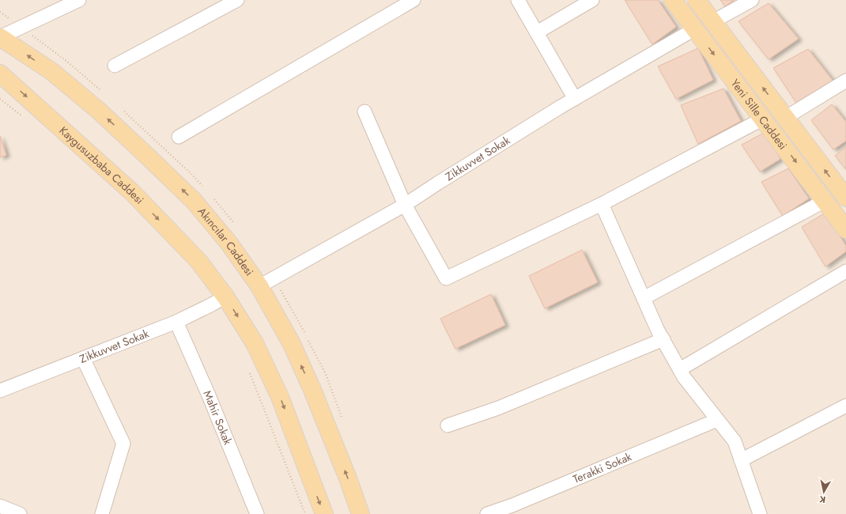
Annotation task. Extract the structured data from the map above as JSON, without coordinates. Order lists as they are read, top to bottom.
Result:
{
  "streets": {
    "main road": ["Yeni Sille Caddesi", "Kaygusuzbaba Caddesi", "Akıncılar Caddesi"],
    "street": ["Zikkuvvet Sokak", "Mahir Sokak", "Terakki Sokak"]
  },
  "crossings": [
    ["Yeni Sille Caddesi", "Zikkuvvet Sokak"],
    ["Zikkuvvet Sokak", "Kaygusuzbaba Caddesi"],
    ["Zikkuvvet Sokak", "Akıncılar Caddesi"],
    ["Zikkuvvet Sokak", "Mahir Sokak"]
  ],
  "one_way": ["Kaygusuzbaba Caddesi"],
  "north": "bottom"
}
